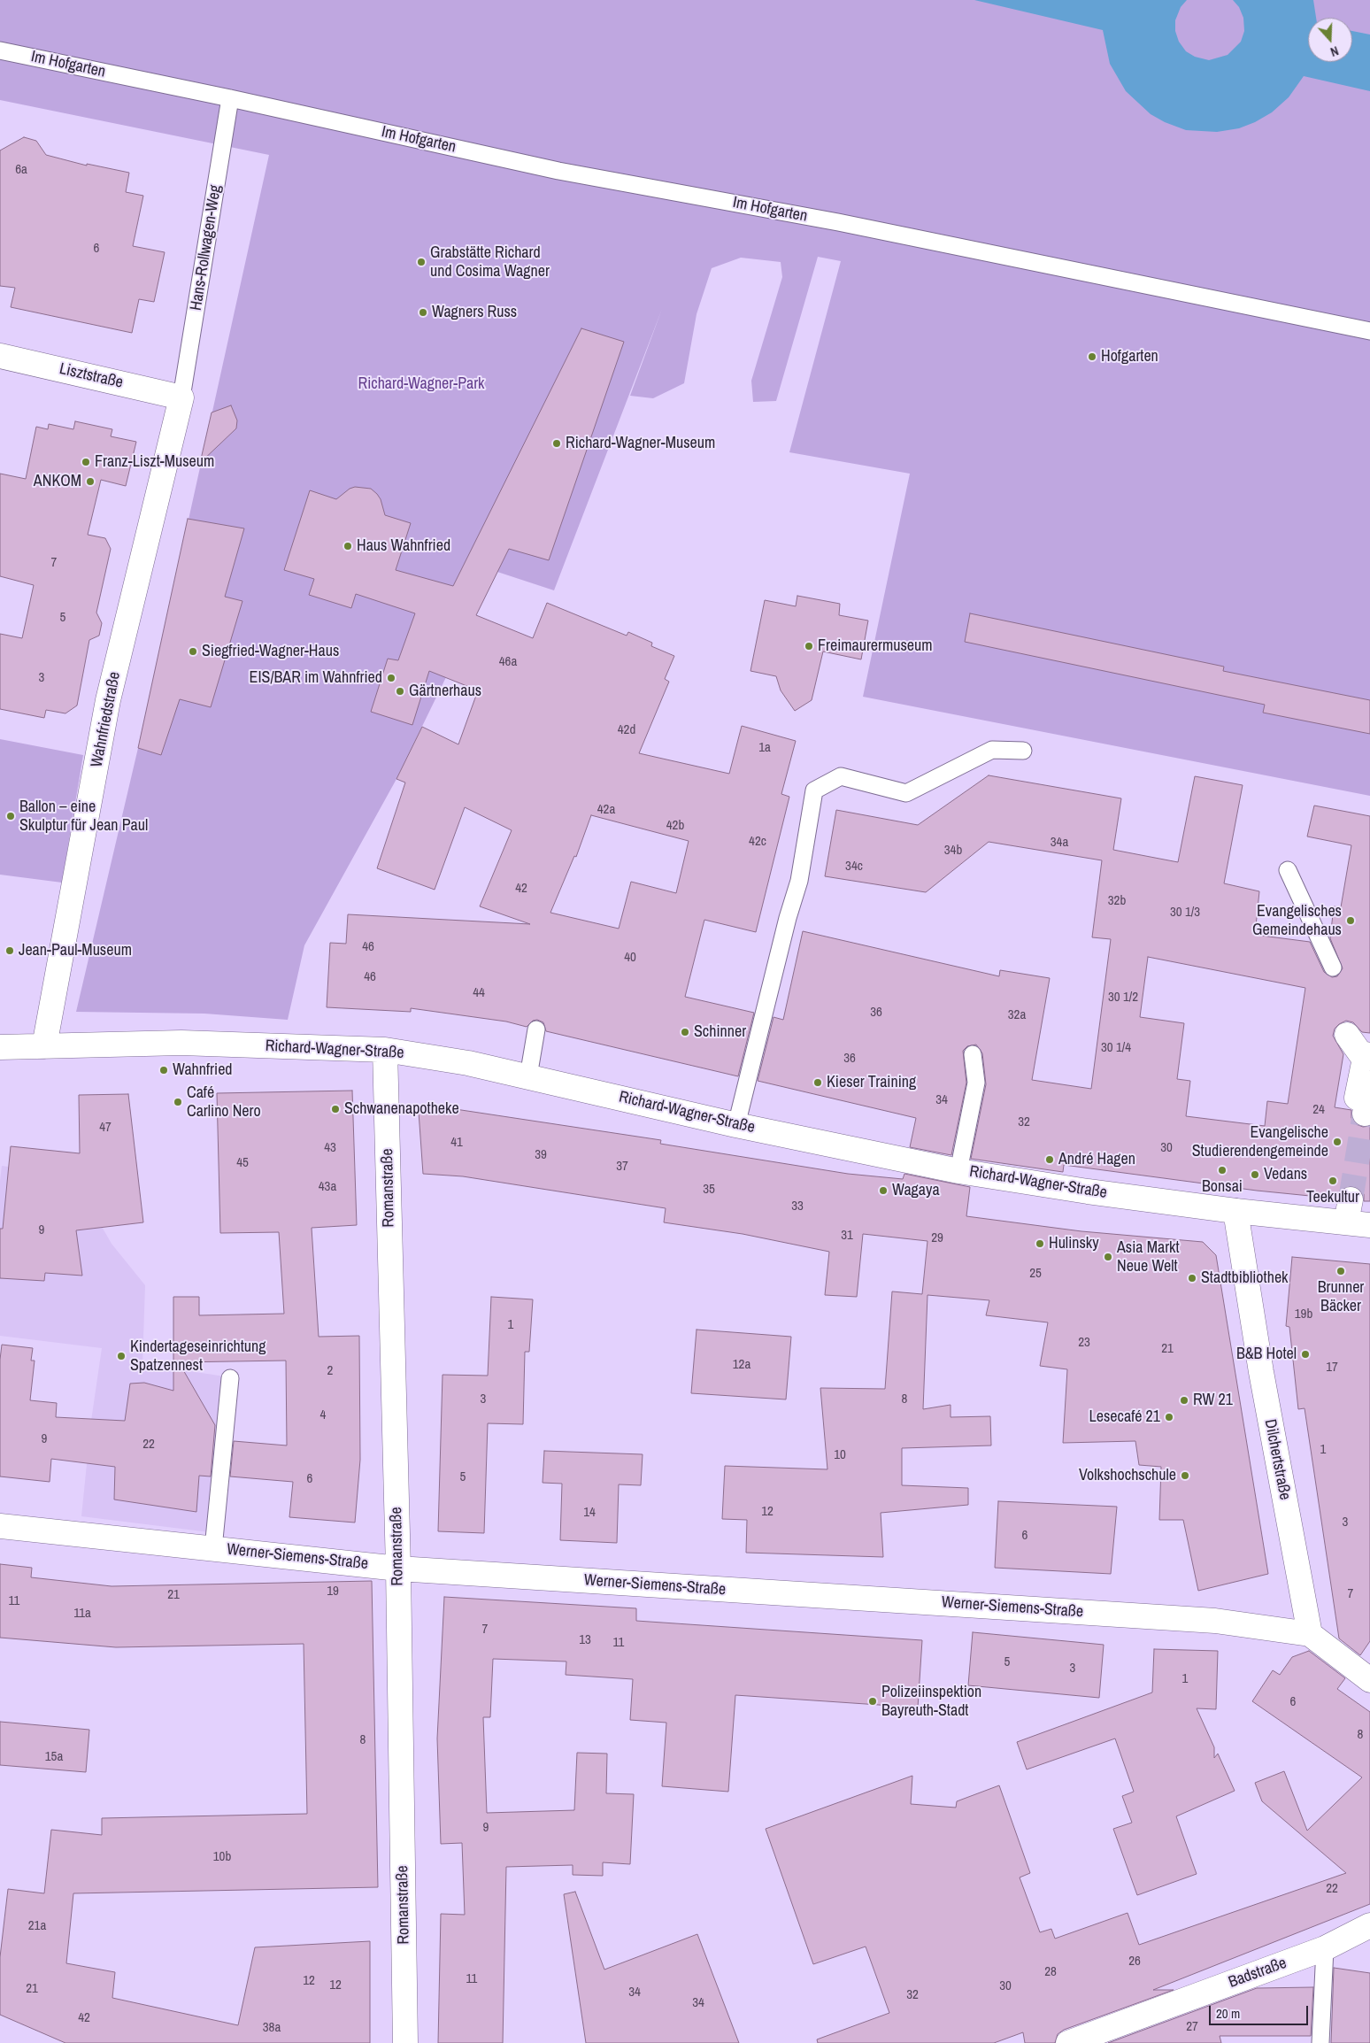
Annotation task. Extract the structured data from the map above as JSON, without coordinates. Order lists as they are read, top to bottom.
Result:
{
  "streets": {
    "street": [
      "Lisztstraße",
      "Wahnfriedstraße",
      "Richard-Wagner-Straße",
      "Romanstraße",
      "Dilchertstraße",
      "Werner-Siemens-Straße",
      "Badstraße"
    ],
    "lane": ["Im Hofgarten", "Hans-Rollwagen-Weg"]
  },
  "crossings": [
    ["Im Hofgarten", "Hans-Rollwagen-Weg"],
    ["Hans-Rollwagen-Weg", "Lisztstraße"],
    ["Hans-Rollwagen-Weg", "Wahnfriedstraße"],
    ["Lisztstraße", "Wahnfriedstraße"],
    ["Wahnfriedstraße", "Richard-Wagner-Straße"],
    ["Richard-Wagner-Straße", "Romanstraße"],
    ["Richard-Wagner-Straße", "Dilchertstraße"],
    ["Romanstraße", "Werner-Siemens-Straße"],
    ["Dilchertstraße", "Werner-Siemens-Straße"]
  ],
  "parks": ["Richard-Wagner-Park"],
  "places": [
    "Grabstätte Richard und Cosima Wagner",
    "Wagners Russ",
    "Hofgarten",
    "Richard-Wagner-Museum",
    "Franz-Liszt-Museum",
    "ANKOM",
    "Haus Wahnfried",
    "Freimaurermuseum",
    "Siegfried-Wagner-Haus",
    "EIS/BAR im Wahnfried",
    "Gärtnerhaus",
    "Ballon – eine Skulptur für Jean Paul",
    "Evangelisches Gemeindehaus",
    "Jean-Paul-Museum",
    "Schinner",
    "Wahnfried",
    "Kieser Training",
    "Café Carlino Nero",
    "Schwanenapotheke",
    "Evangelische Studierendengemeinde",
    "André Hagen",
    "Bonsai",
    "Vedans",
    "Teekultur",
    "Wagaya",
    "Hulinsky",
    "Asia Markt Neue Welt",
    "Brunner Bäcker",
    "Stadtbibliothek",
    "B&B Hotel",
    "Kindertageseinrichtung Spatzennest",
    "RW 21",
    "Lesecafé 21",
    "Volkshochschule",
    "Polizeiinspektion Bayreuth-Stadt"
  ],
  "house_numbers": [
    "6a",
    "6",
    "7",
    "5",
    "46a",
    "3",
    "42d",
    "1a",
    "42a",
    "42b",
    "42c",
    "34a",
    "34b",
    "34c",
    "42",
    "32b",
    "30 1/3",
    "46",
    "40",
    "46",
    "44",
    "30 1/2",
    "36",
    "32a",
    "30 1/4",
    "36",
    "34",
    "24",
    "32",
    "47",
    "41",
    "43",
    "30",
    "39",
    "45",
    "37",
    "43a",
    "35",
    "33",
    "9",
    "31",
    "29",
    "25",
    "19b",
    "1",
    "23",
    "21",
    "12a",
    "17",
    "2",
    "3",
    "8",
    "4",
    "9",
    "22",
    "1",
    "10",
    "5",
    "6",
    "12",
    "14",
    "3",
    "6",
    "19",
    "7",
    "21",
    "11",
    "11a",
    "7",
    "13",
    "11",
    "5",
    "3",
    "1",
    "6",
    "8",
    "8",
    "15a",
    "9",
    "10b",
    "22",
    "21a",
    "26",
    "28",
    "11",
    "12",
    "12",
    "30",
    "21",
    "34",
    "32",
    "34",
    "42",
    "27",
    "38a"
  ],
  "scale_bar": "20 m",
  "north": "bottom"
}
